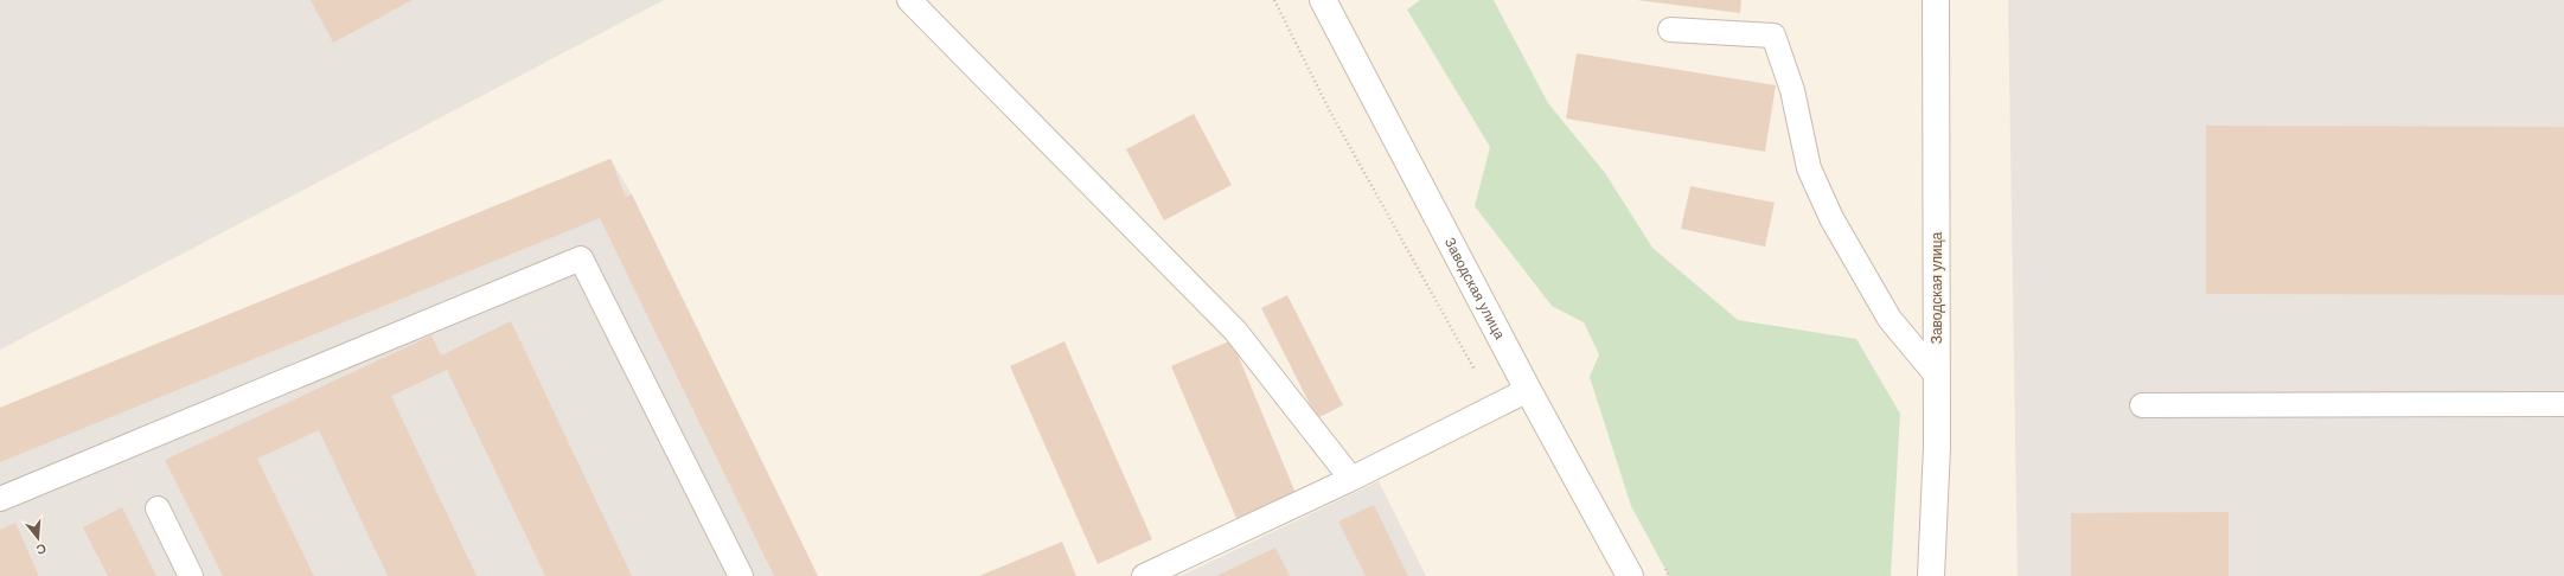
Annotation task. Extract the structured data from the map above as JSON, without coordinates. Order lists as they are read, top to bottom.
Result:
{
  "streets": {
    "street": ["Заводская улица"]
  },
  "north": "bottom"
}
